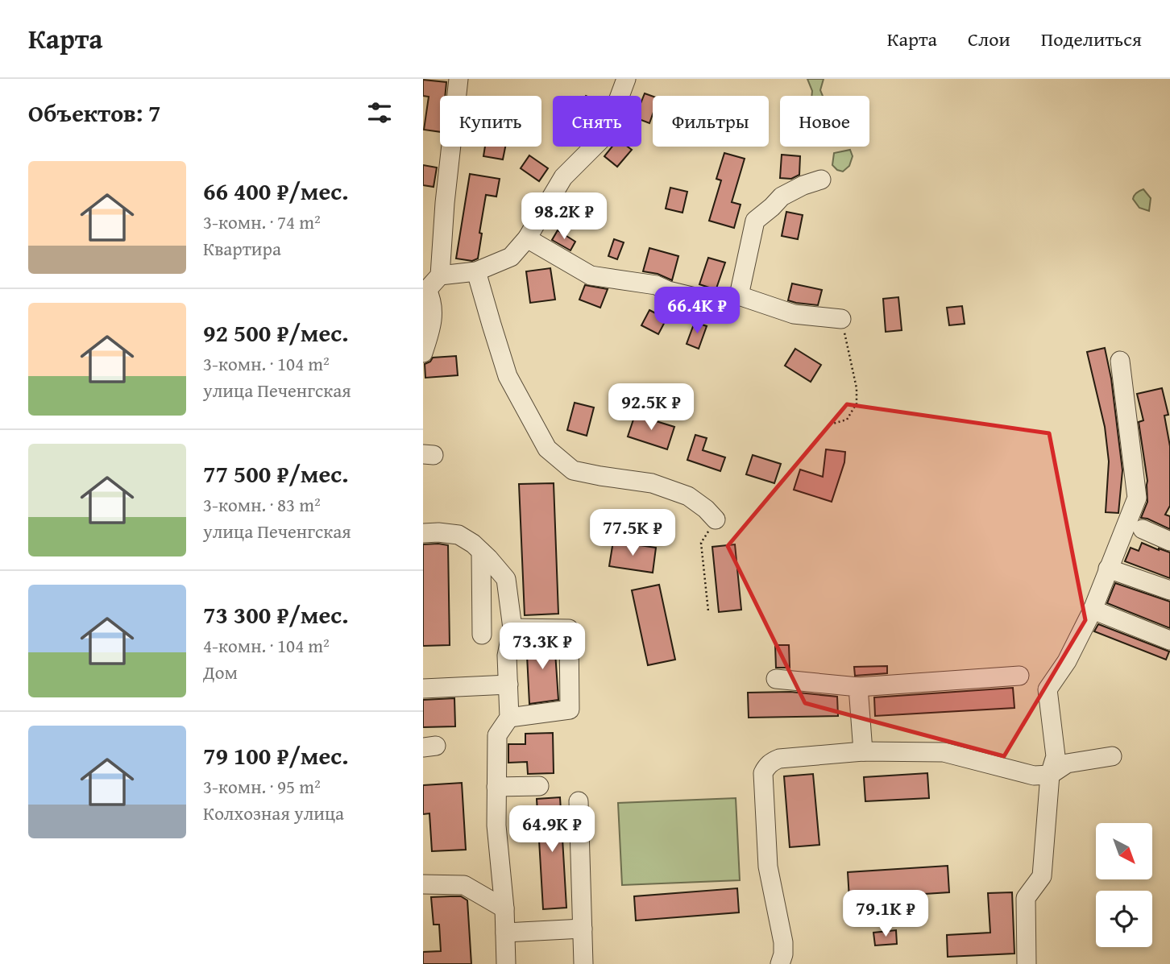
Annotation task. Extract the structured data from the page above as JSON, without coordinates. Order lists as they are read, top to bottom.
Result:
{
  "north": "bottom right",
  "page": {
    "header": "Карта",
    "nav": ["Карта", "Слои", "Поделиться"],
    "heading": "Объектов: 7",
    "chip": [
      "Купить",
      "Снять",
      "Фильтры",
      "Новое"
    ],
    "list": [
      {
        "name": "66 400 ₽/мес.",
        "note": "3-комн. · 74 m² · Квартира"
      },
      {
        "name": "92 500 ₽/мес.",
        "note": "3-комн. · 104 m² · улица Печенгская"
      },
      {
        "name": "77 500 ₽/мес.",
        "note": "3-комн. · 83 m² · улица Печенгская"
      },
      {
        "name": "73 300 ₽/мес.",
        "note": "4-комн. · 104 m² · Дом"
      },
      {
        "name": "79 100 ₽/мес.",
        "note": "3-комн. · 95 m² · Колхозная улица"
      }
    ],
    "price": [
      "98.2K ₽",
      "66.4K ₽",
      "92.5K ₽",
      "77.5K ₽",
      "73.3K ₽",
      "64.9K ₽",
      "79.1K ₽"
    ]
  }
}
